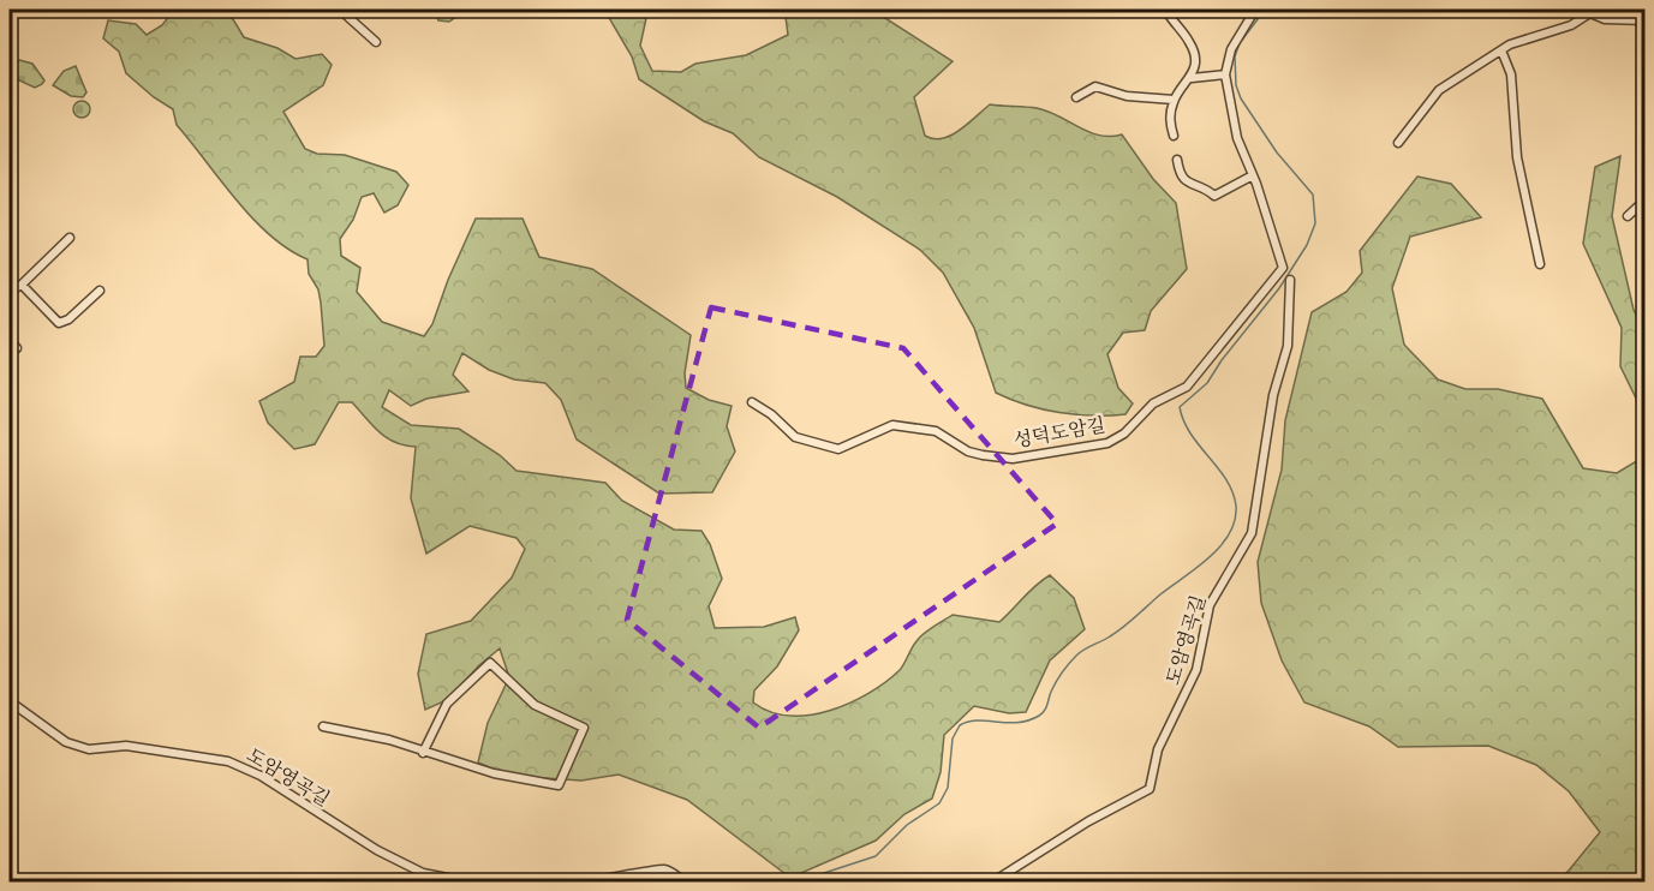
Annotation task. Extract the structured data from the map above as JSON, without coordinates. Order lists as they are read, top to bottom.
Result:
{
  "streets": {
    "street": ["성덕도암길", "도암영곡길"]
  }
}
